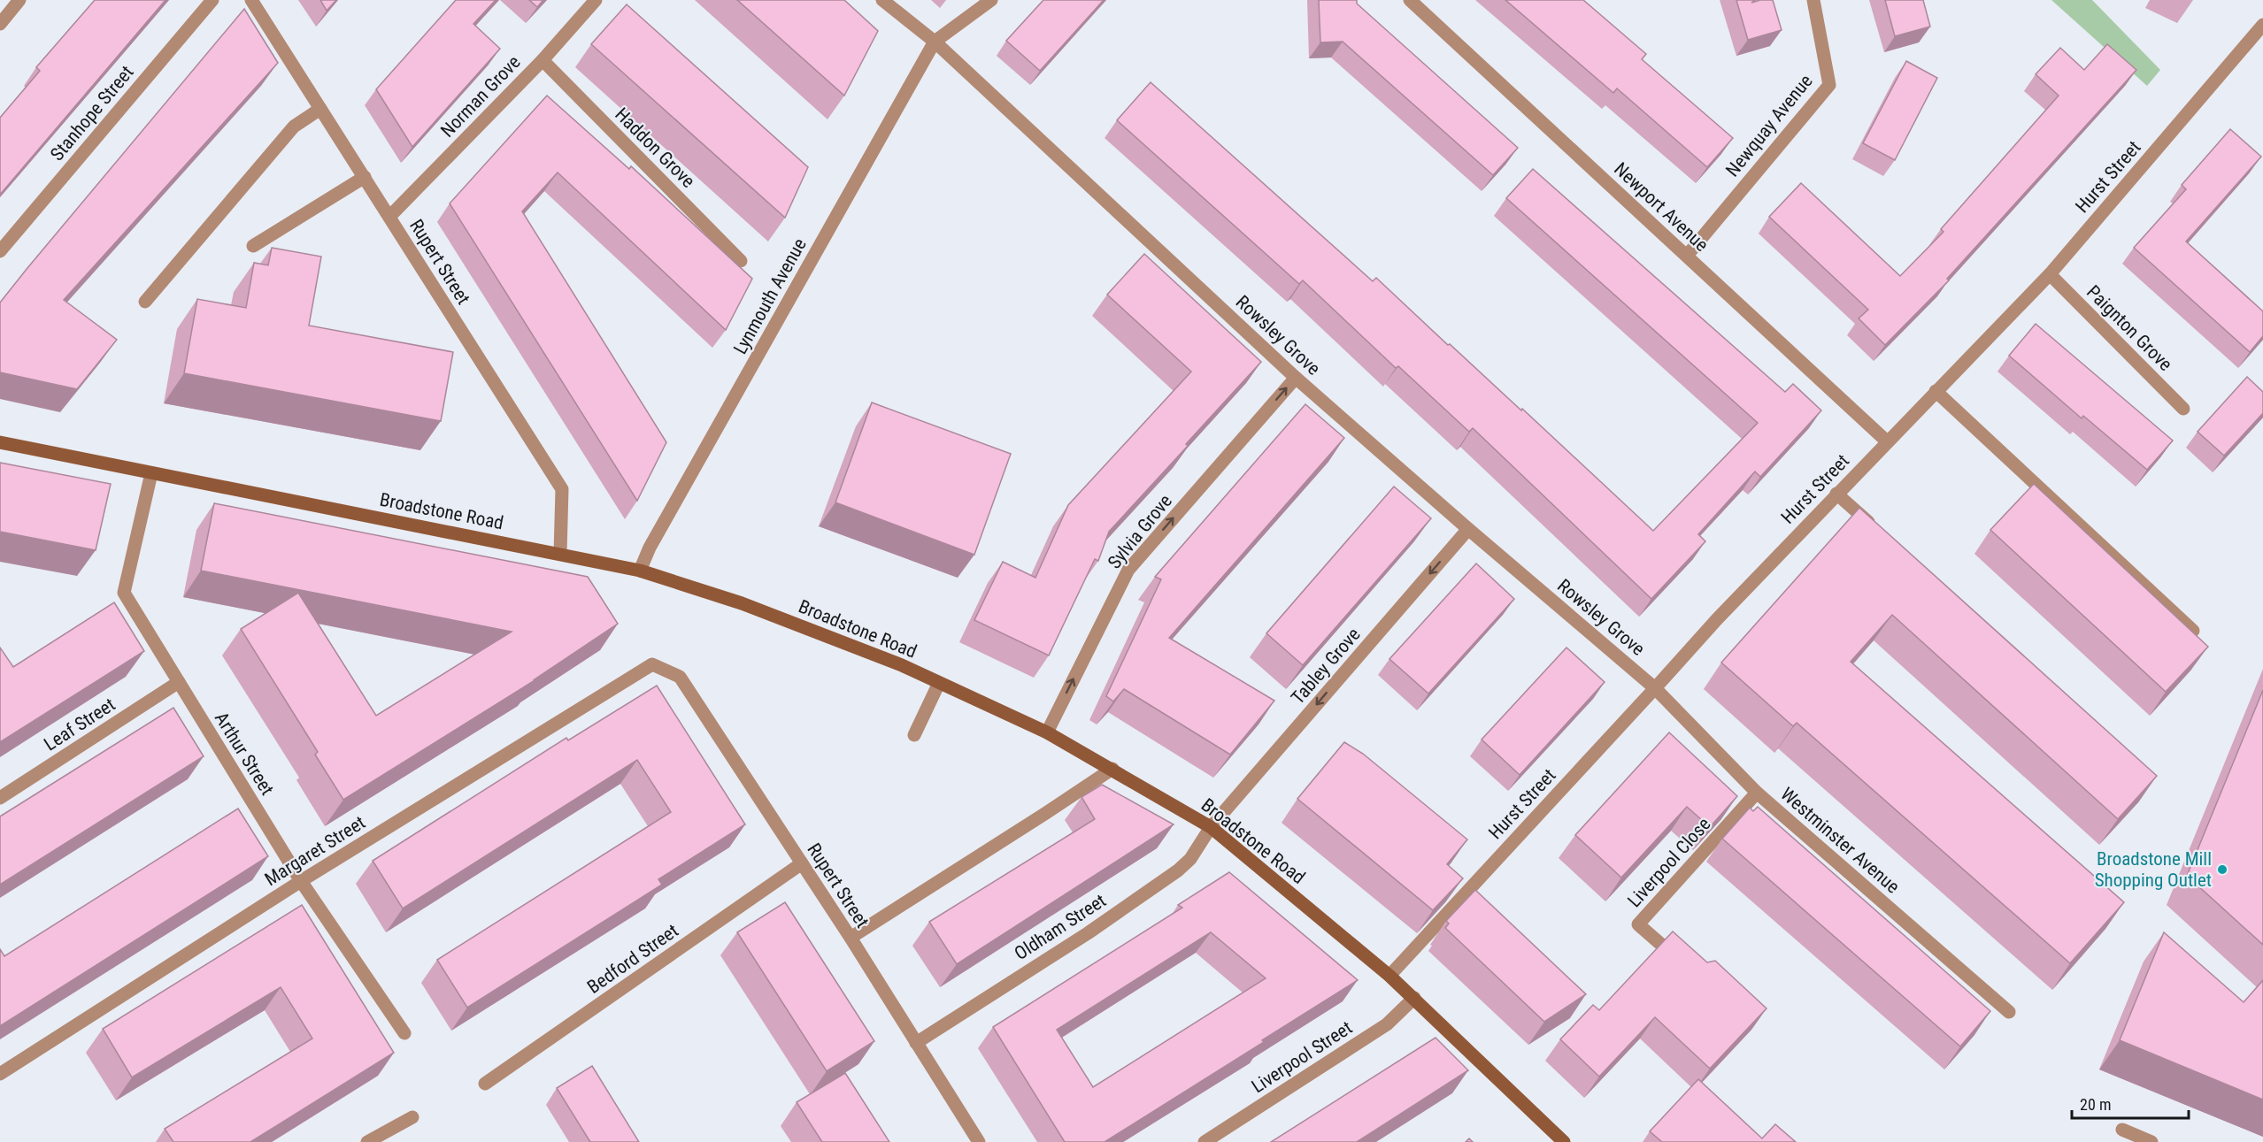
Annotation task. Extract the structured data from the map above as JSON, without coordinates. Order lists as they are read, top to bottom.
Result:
{
  "streets": {
    "main road": ["Broadstone Road"],
    "street": [
      "Norman Grove",
      "Stanhope Street",
      "Newquay Avenue",
      "Haddon Grove",
      "Hurst Street",
      "Newport Avenue",
      "Rupert Street",
      "Lynmouth Avenue",
      "Paignton Grove",
      "Rowsley Grove",
      "Sylvia Grove",
      "Tabley Grove",
      "Leaf Street",
      "Arthur Street",
      "Westminster Avenue",
      "Margaret Street",
      "Liverpool Close",
      "Oldham Street",
      "Bedford Street",
      "Liverpool Street"
    ]
  },
  "crossings": [
    ["Norman Grove", "Haddon Grove"],
    ["Norman Grove", "Rupert Street"],
    ["Newquay Avenue", "Newport Avenue"],
    ["Hurst Street", "Newport Avenue"],
    ["Hurst Street", "Paignton Grove"],
    ["Hurst Street", "Rowsley Grove"],
    ["Hurst Street", "Broadstone Road"],
    ["Hurst Street", "Westminster Avenue"],
    ["Rupert Street", "Broadstone Road"],
    ["Rupert Street", "Margaret Street"],
    ["Rupert Street", "Oldham Street"],
    ["Rupert Street", "Bedford Street"],
    ["Lynmouth Avenue", "Rowsley Grove"],
    ["Lynmouth Avenue", "Broadstone Road"],
    ["Rowsley Grove", "Sylvia Grove"],
    ["Rowsley Grove", "Tabley Grove"],
    ["Rowsley Grove", "Westminster Avenue"],
    ["Broadstone Road", "Sylvia Grove"],
    ["Broadstone Road", "Tabley Grove"],
    ["Broadstone Road", "Arthur Street"],
    ["Broadstone Road", "Oldham Street"],
    ["Broadstone Road", "Liverpool Street"],
    ["Tabley Grove", "Oldham Street"],
    ["Leaf Street", "Arthur Street"],
    ["Arthur Street", "Margaret Street"],
    ["Westminster Avenue", "Liverpool Close"]
  ],
  "one_way": ["Sylvia Grove", "Tabley Grove"],
  "places": ["Broadstone Mill Shopping Outlet"],
  "scale_bar": "20 m"
}
